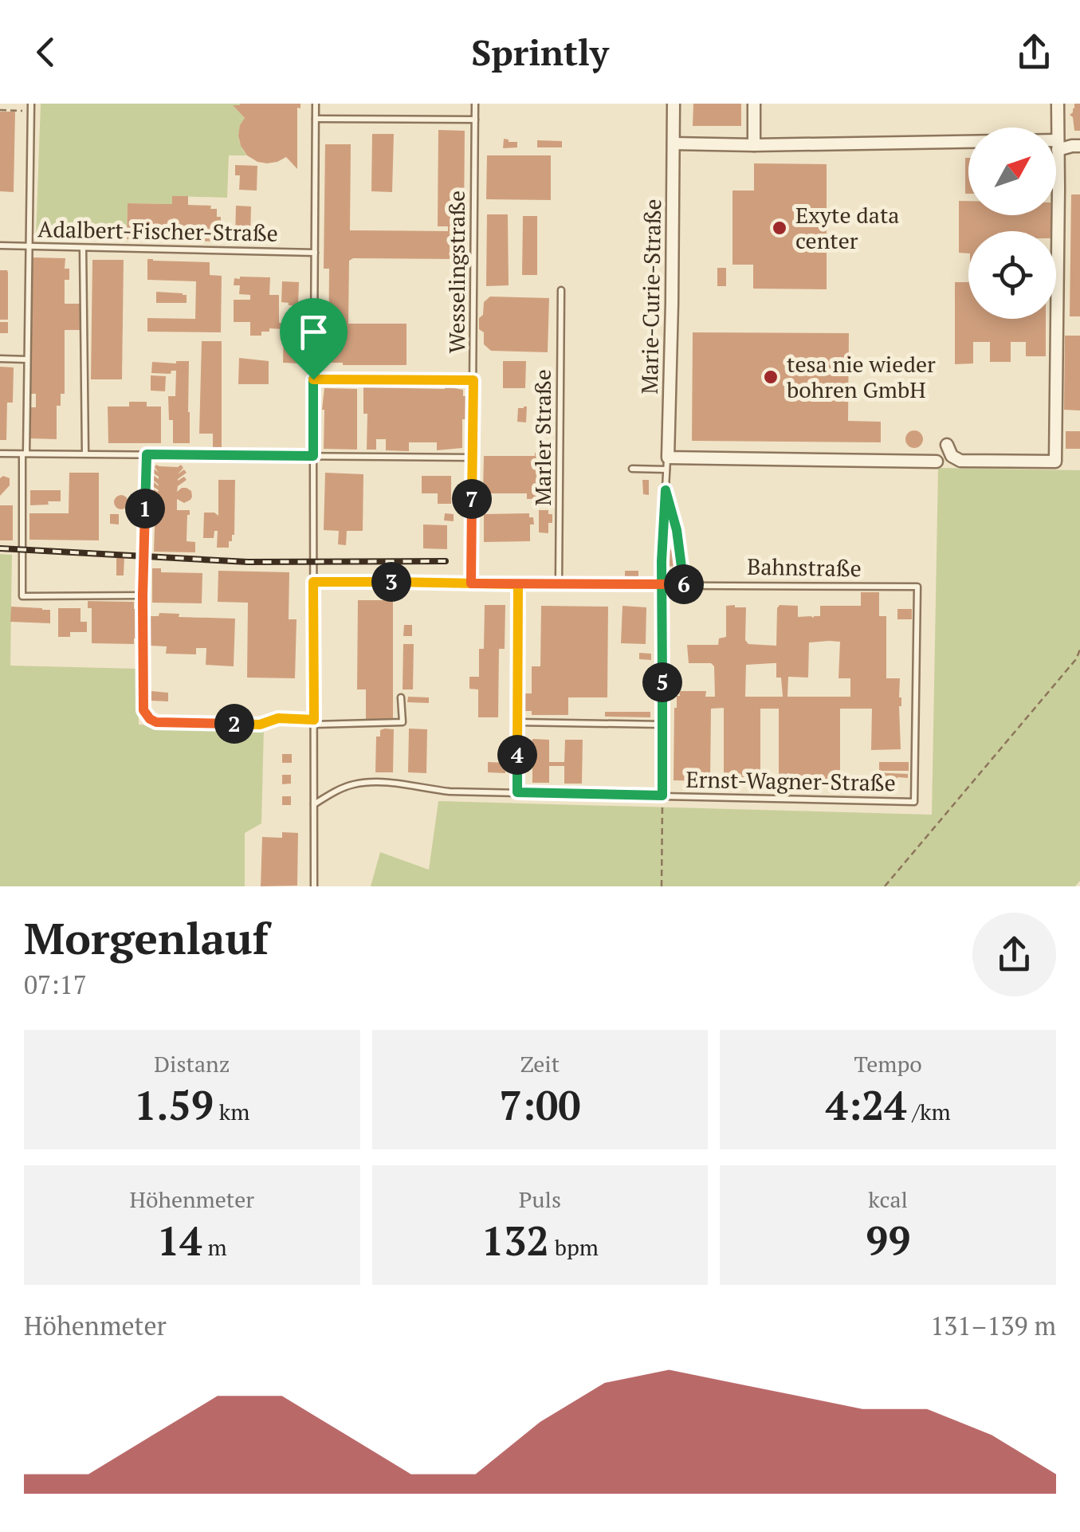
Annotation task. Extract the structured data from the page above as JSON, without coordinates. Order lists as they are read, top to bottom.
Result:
{
  "streets": {
    "street": ["Marie-Curie-Straße"],
    "lane": [
      "Adalbert-Fischer-Straße",
      "Wesselingstraße",
      "Marler Straße",
      "Bahnstraße",
      "Ernst-Wagner-Straße"
    ]
  },
  "crossings": [
    ["Wesselingstraße", "Bahnstraße"],
    ["Marie-Curie-Straße", "Bahnstraße"],
    ["Marler Straße", "Bahnstraße"],
    ["Bahnstraße", "Ernst-Wagner-Straße"]
  ],
  "places": ["Exyte data center", "tesa nie wieder bohren GmbH"],
  "north": "top right",
  "page": {
    "header": "Sprintly",
    "pins": [
      "7",
      "1",
      "3",
      "6",
      "5",
      "2",
      "4"
    ],
    "heading": ["Morgenlauf", "07:17"],
    "stats": [
      ["Distanz", "1.59 km"],
      ["Zeit", "7:00"],
      ["Tempo", "4:24 /km"],
      ["Höhenmeter", "14 m"],
      ["Puls", "132 bpm"],
      ["kcal", "99"]
    ],
    "chart": ["Höhenmeter", "131–139 m"]
  }
}
